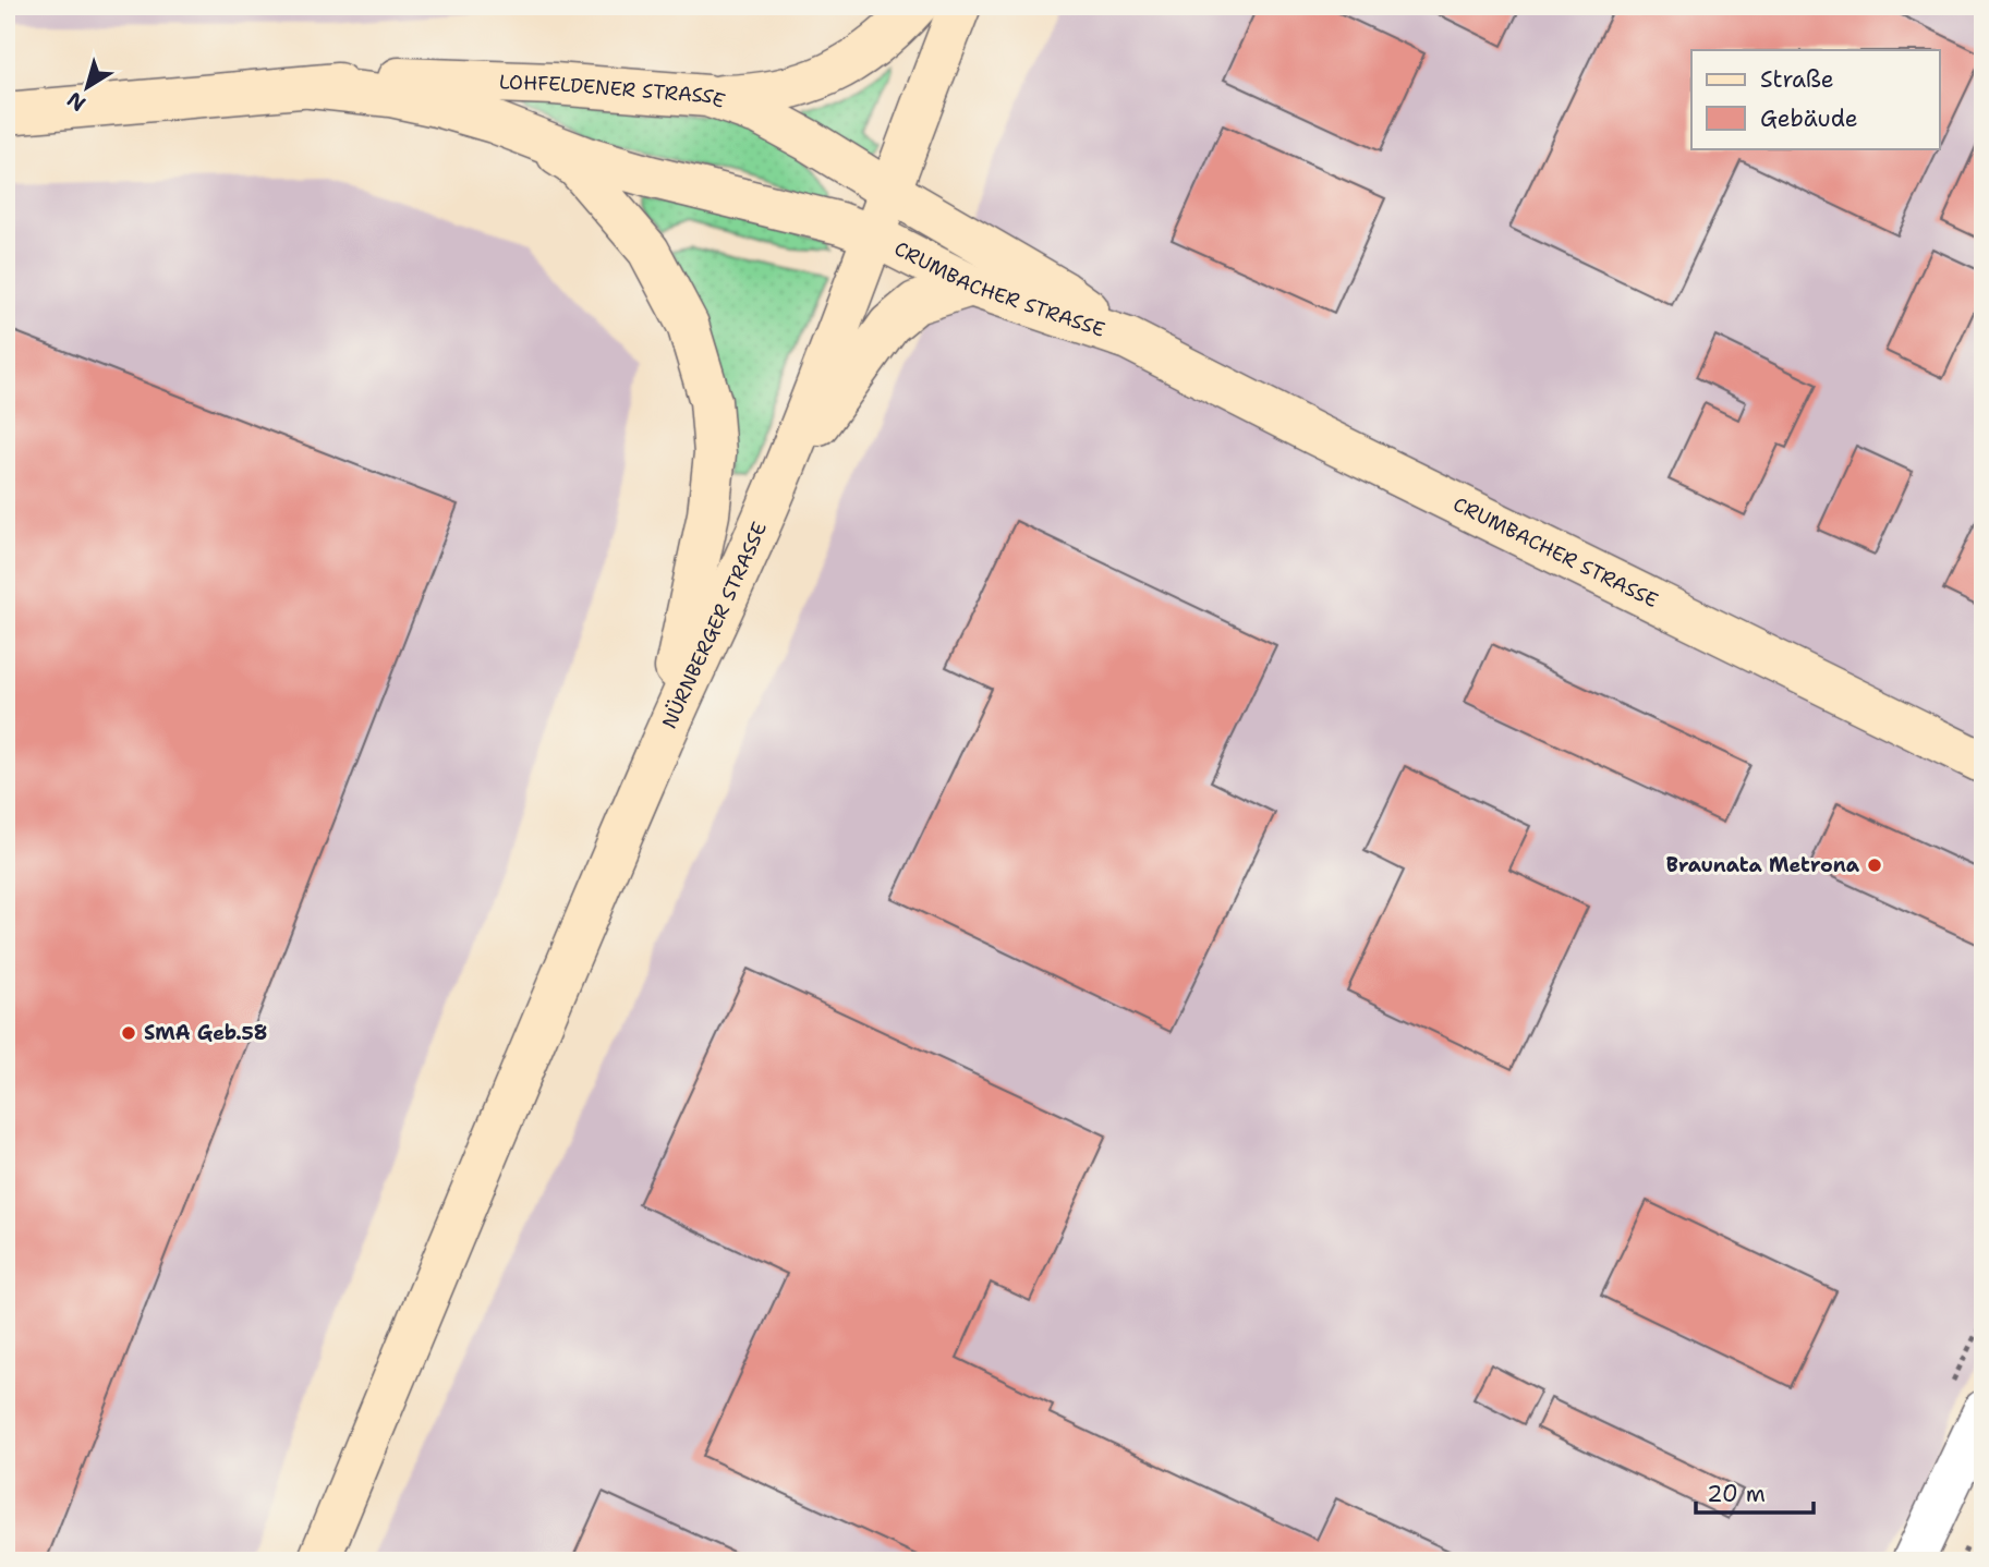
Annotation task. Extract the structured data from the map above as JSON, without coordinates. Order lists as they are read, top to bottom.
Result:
{
  "streets": {
    "main road": ["LOHFELDENER STRASSE", "CRUMBACHER STRASSE", "NÜRNBERGER STRASSE"]
  },
  "crossings": [
    ["LOHFELDENER STRASSE", "CRUMBACHER STRASSE"],
    ["LOHFELDENER STRASSE", "NÜRNBERGER STRASSE"],
    ["CRUMBACHER STRASSE", "NÜRNBERGER STRASSE"]
  ],
  "places": ["Braunata Metrona", "SMA Geb.58"],
  "legend": ["Straße", "Gebäude"],
  "scale_bar": "20 m",
  "north": "bottom left"
}
